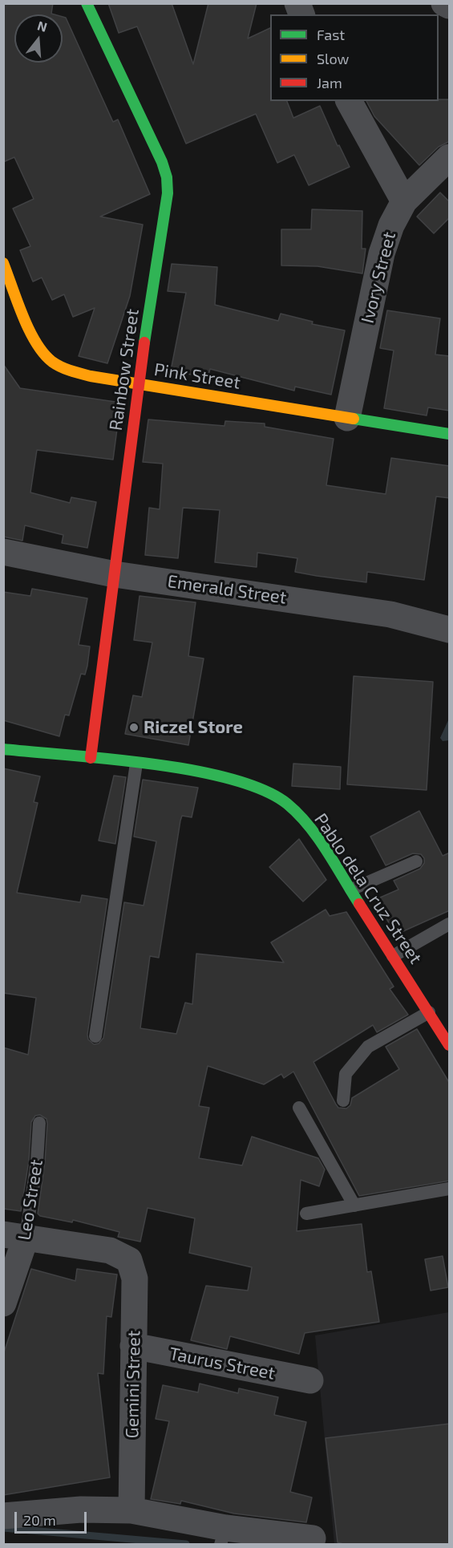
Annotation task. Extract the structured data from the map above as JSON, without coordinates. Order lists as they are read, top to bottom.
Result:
{
  "streets": {
    "street": [
      "Ivory Street",
      "Rainbow Street",
      "Pink Street",
      "Emerald Street",
      "Pablo dela Cruz Street",
      "Leo Street",
      "Taurus Street",
      "Gemini Street"
    ]
  },
  "crossings": [
    ["Ivory Street", "Pink Street"],
    ["Rainbow Street", "Pink Street"],
    ["Rainbow Street", "Emerald Street"],
    ["Rainbow Street", "Pablo dela Cruz Street"],
    ["Leo Street", "Gemini Street"],
    ["Taurus Street", "Gemini Street"]
  ],
  "places": ["Riczel Store"],
  "legend": ["Fast", "Slow", "Jam"],
  "scale_bar": "20 m",
  "north": "top"
}
